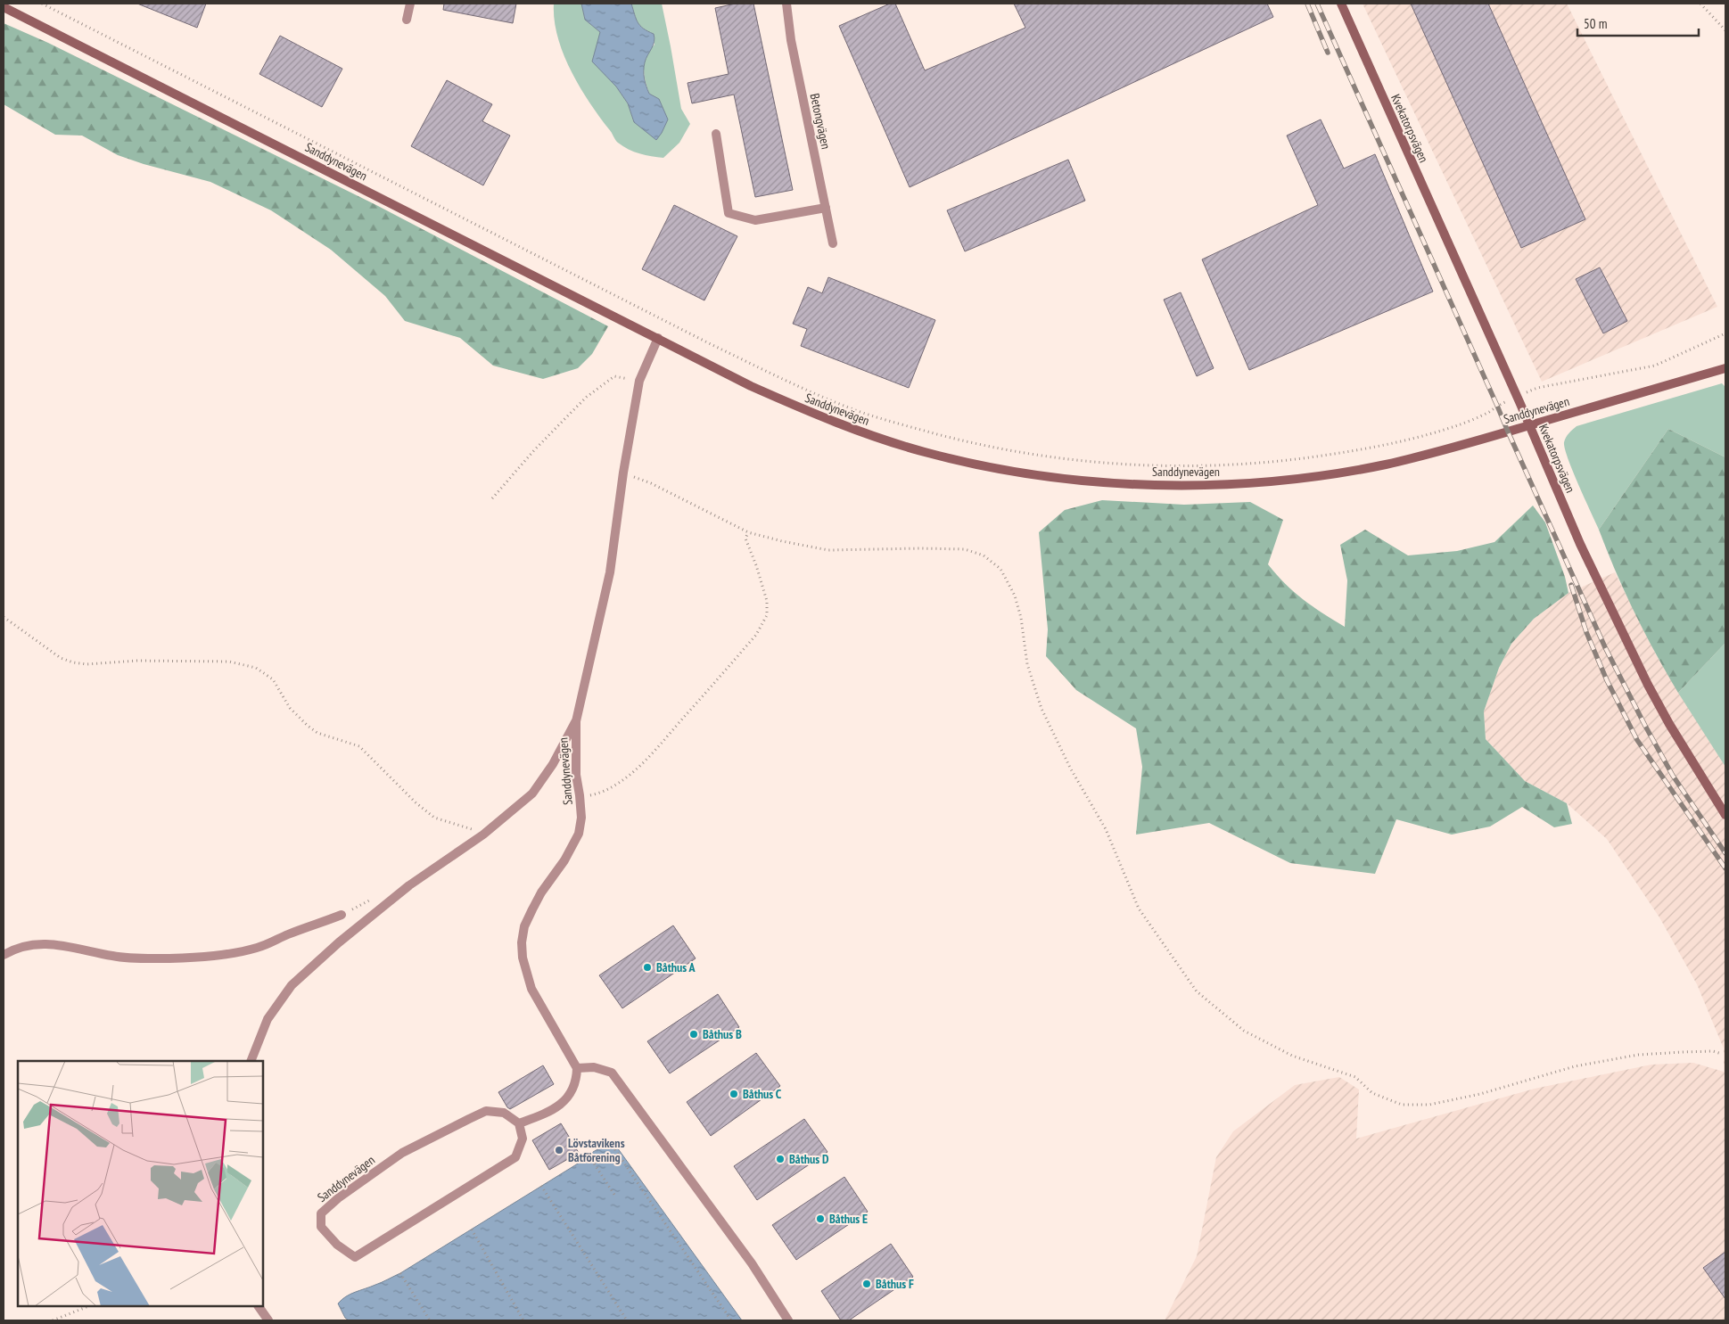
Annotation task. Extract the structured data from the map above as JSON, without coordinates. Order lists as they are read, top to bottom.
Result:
{
  "streets": {
    "street": ["Betongvägen", "Kvekatorpsvägen", "Sanddynevägen"]
  },
  "crossings": [
    ["Kvekatorpsvägen", "Sanddynevägen"]
  ],
  "places": [
    "Båthus A",
    "Båthus B",
    "Båthus C",
    "Lövstavikens Båtförening",
    "Båthus D",
    "Båthus E",
    "Båthus F"
  ],
  "scale_bar": "50 m"
}
